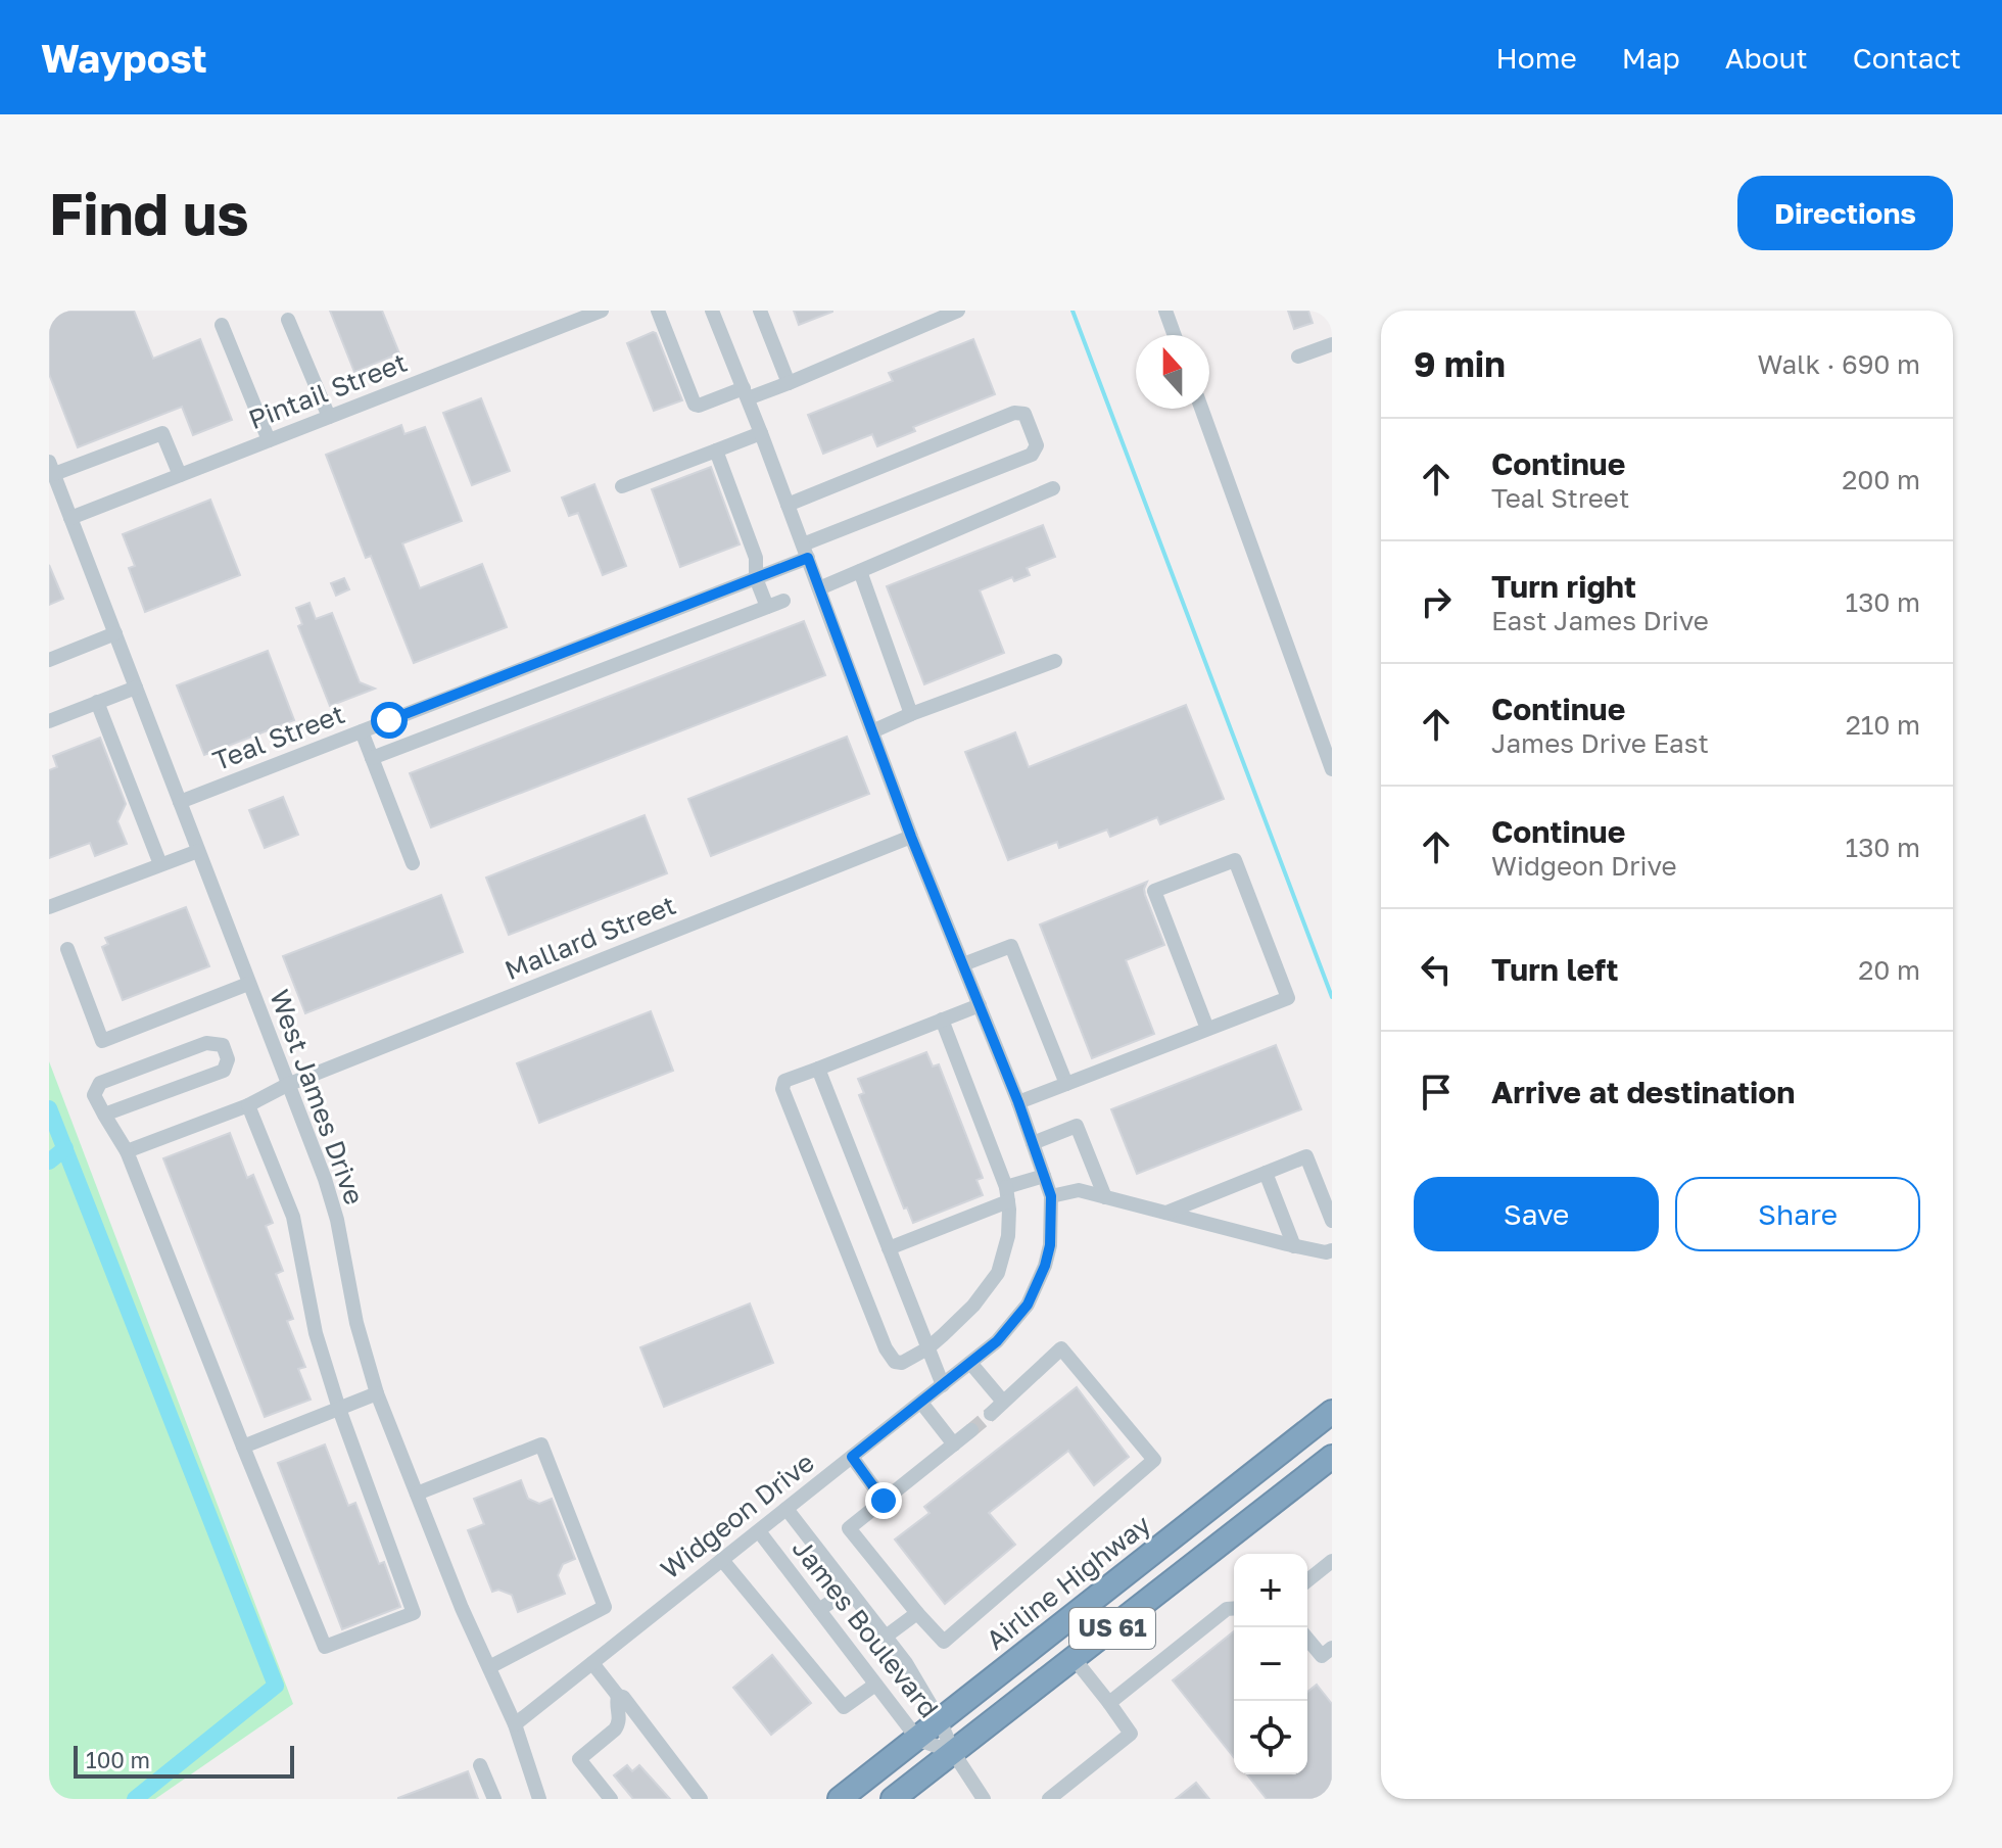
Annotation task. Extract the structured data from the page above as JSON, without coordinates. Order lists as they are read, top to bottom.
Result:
{
  "streets": {
    "highway": ["Airline Highway", "US 61"],
    "street": [
      "Pintail Street",
      "Teal Street",
      "Mallard Street",
      "West James Drive",
      "Widgeon Drive",
      "James Boulevard"
    ]
  },
  "crossings": [
    ["Pintail Street", "West James Drive"],
    ["Teal Street", "West James Drive"],
    ["Mallard Street", "West James Drive"],
    ["West James Drive", "Widgeon Drive"],
    ["Widgeon Drive", "James Boulevard"],
    ["Airline Highway", "James Boulevard"],
    ["James Boulevard", "US 61"]
  ],
  "scale_bar": "100 m",
  "north": "top",
  "page": {
    "header": "Waypost",
    "nav": [
      "Home",
      "Map",
      "About",
      "Contact"
    ],
    "buttons": [
      "Directions",
      ["Save", "Share"]
    ],
    "title": "Find us",
    "heading": ["9 min", "Walk · 690 m"],
    "list": [
      ["Continue", "Teal Street", "200 m"],
      ["Turn right", "East James Drive", "130 m"],
      ["Continue", "James Drive East", "210 m"],
      ["Continue", "Widgeon Drive", "130 m"],
      ["Turn left", "20 m"],
      "Arrive at destination"
    ],
    "map_buttons": ["+", "−"],
    "scale": "100 m"
  }
}
